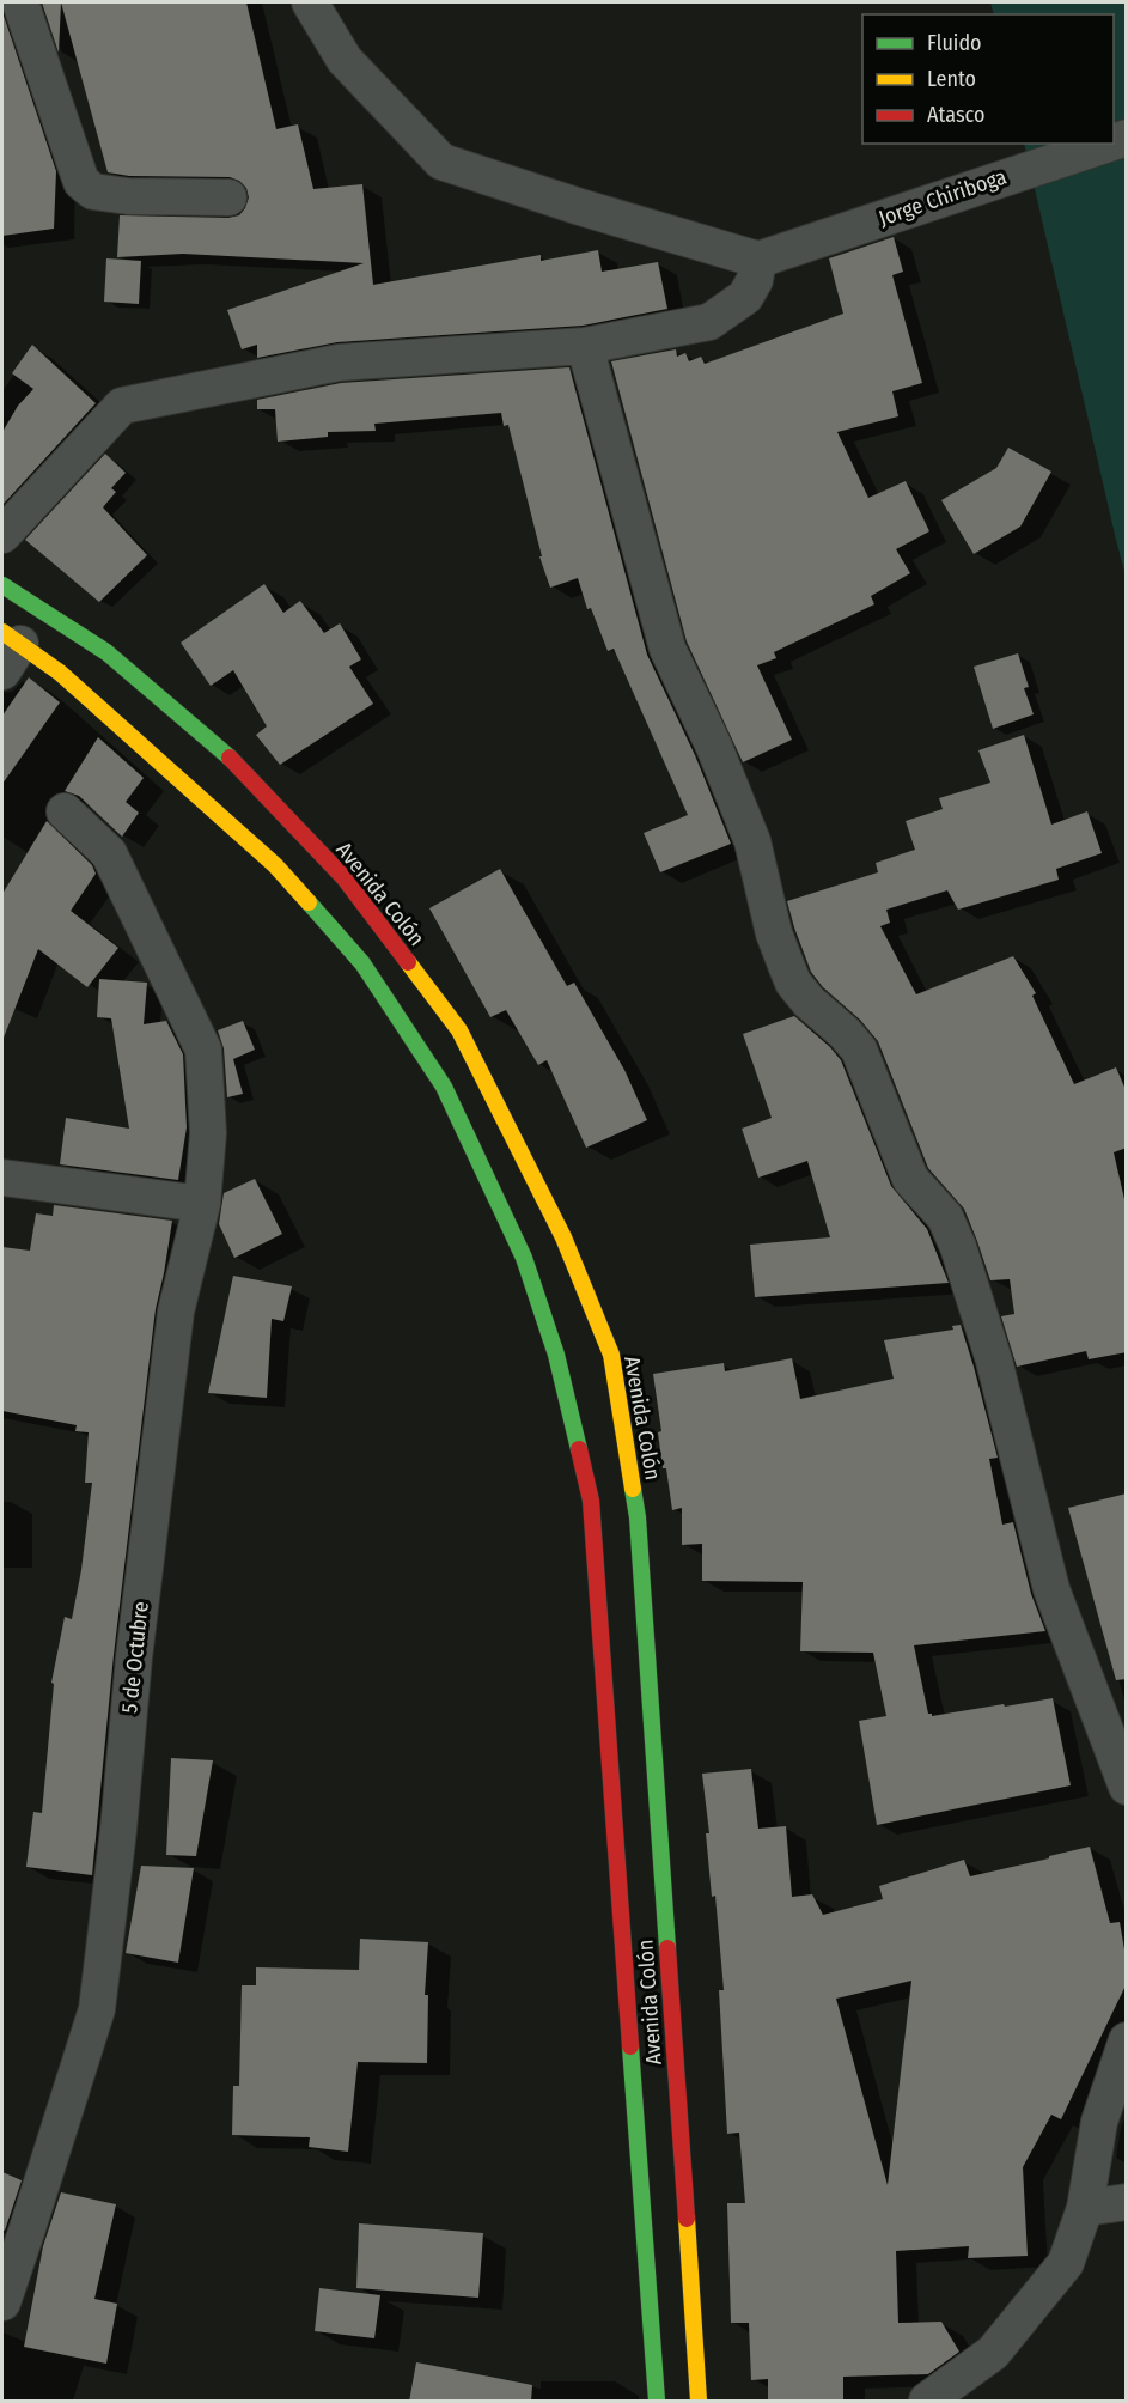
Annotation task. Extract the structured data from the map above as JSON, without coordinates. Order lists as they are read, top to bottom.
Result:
{
  "streets": {
    "main road": ["Avenida Colón"],
    "street": ["Jorge Chiriboga", "5 de Octubre"]
  },
  "legend": ["Fluido", "Lento", "Atasco"]
}
